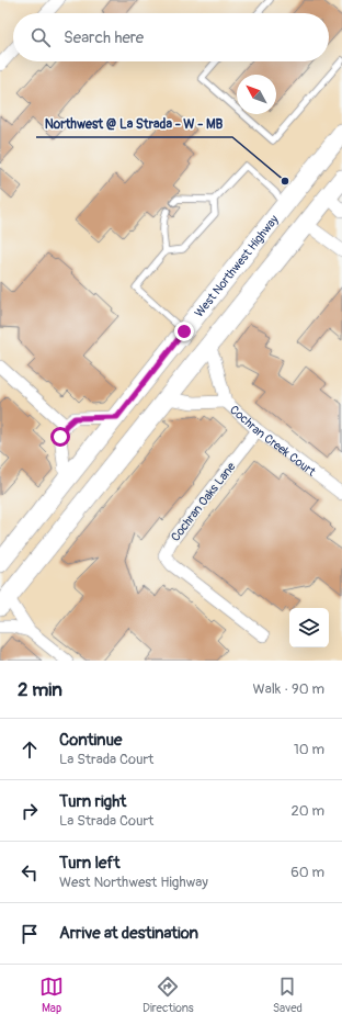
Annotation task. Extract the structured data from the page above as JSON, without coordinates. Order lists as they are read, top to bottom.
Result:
{
  "streets": {
    "main road": ["West Northwest Highway"],
    "street": ["Cochran Creek Court", "Cochran Oaks Lane"]
  },
  "crossings": [
    ["Cochran Creek Court", "Cochran Oaks Lane"]
  ],
  "places": ["Northwest @ La Strada - W - MB"],
  "north": "top left",
  "page": {
    "search": "Search here",
    "heading": ["2 min", "Walk · 90 m"],
    "list": [
      ["Continue", "La Strada Court", "10 m"],
      ["Turn right", "La Strada Court", "20 m"],
      ["Turn left", "West Northwest Highway", "60 m"],
      "Arrive at destination"
    ],
    "nav": ["Map", "Directions", "Saved"]
  }
}
